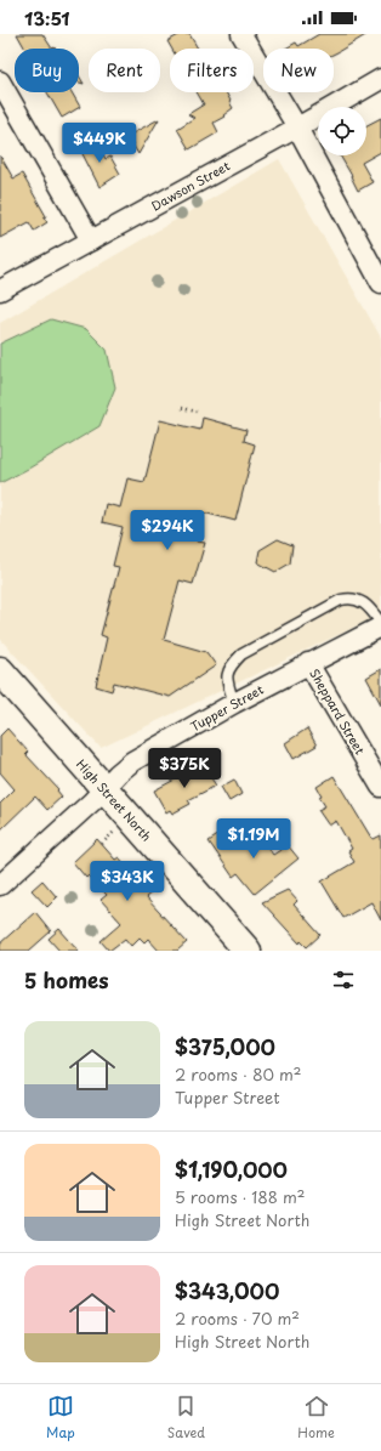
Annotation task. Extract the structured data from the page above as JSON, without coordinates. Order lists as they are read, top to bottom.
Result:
{
  "streets": {
    "main road": ["High Street North"],
    "street": ["Dawson Street", "Tupper Street", "Sheppard Street"]
  },
  "crossings": [
    ["Tupper Street", "Sheppard Street"],
    ["Tupper Street", "High Street North"]
  ],
  "page": {
    "status": "13:51",
    "chip": [
      "Buy",
      "Rent",
      "Filters",
      "New"
    ],
    "price": [
      "$449K",
      "$294K",
      "$375K",
      "$1.19M",
      "$343K"
    ],
    "heading": "5 homes",
    "list": [
      {
        "name": "$375,000",
        "note": "2 rooms · 80 m² · Tupper Street"
      },
      {
        "name": "$1,190,000",
        "note": "5 rooms · 188 m² · High Street North"
      },
      {
        "name": "$343,000",
        "note": "2 rooms · 70 m² · High Street North"
      }
    ],
    "tabs": ["Map", "Saved", "Home"]
  }
}
